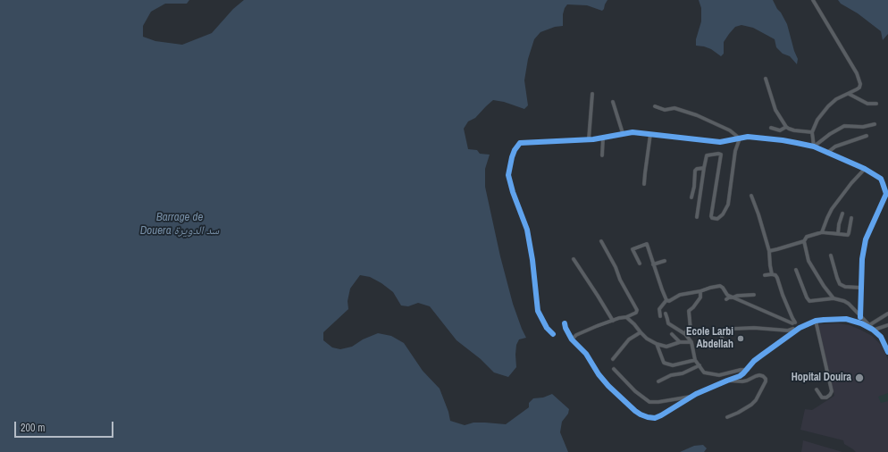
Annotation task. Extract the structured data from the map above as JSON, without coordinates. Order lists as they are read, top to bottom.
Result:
{
  "water": ["Barrage de Douera سد الدويرة"],
  "places": ["Ecole Larbi Abdellah", "Hopital Douira"],
  "scale_bar": "200 m"
}
